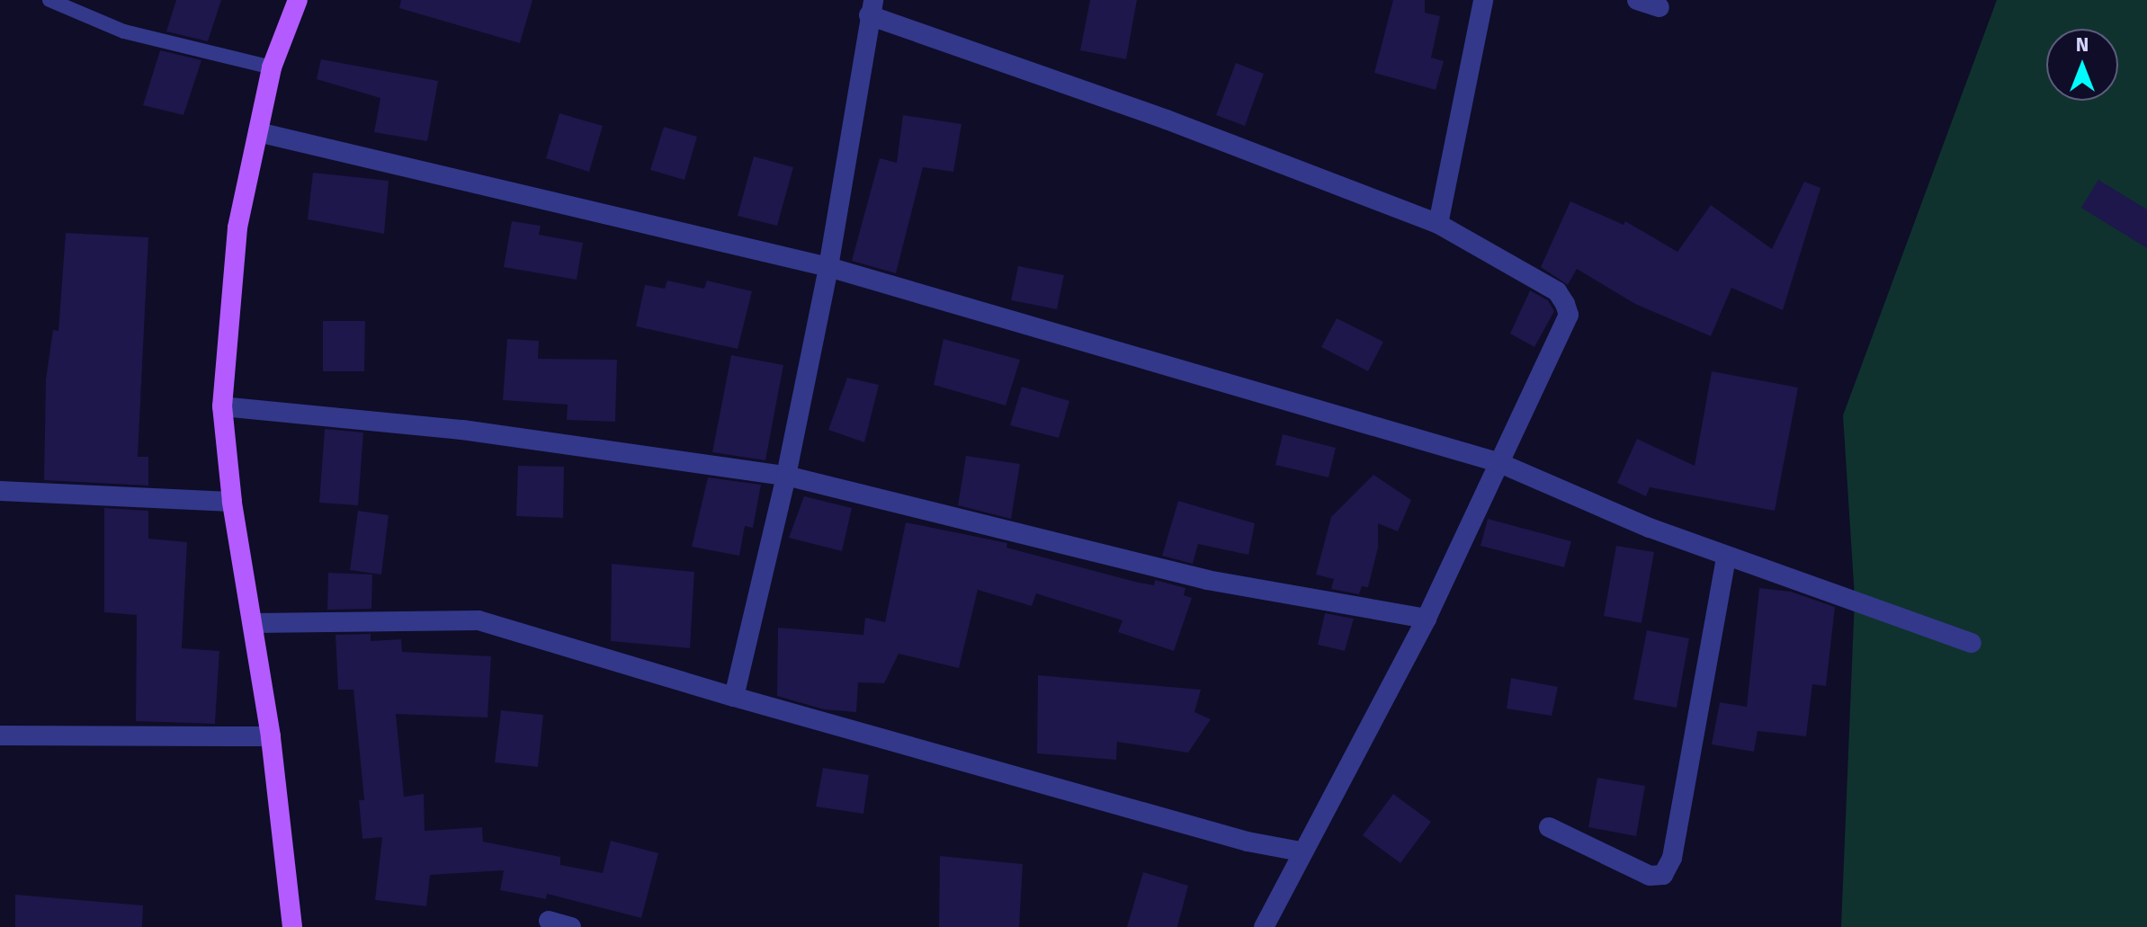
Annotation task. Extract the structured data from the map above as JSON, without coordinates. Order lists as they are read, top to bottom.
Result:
{
  "north": "top"
}
